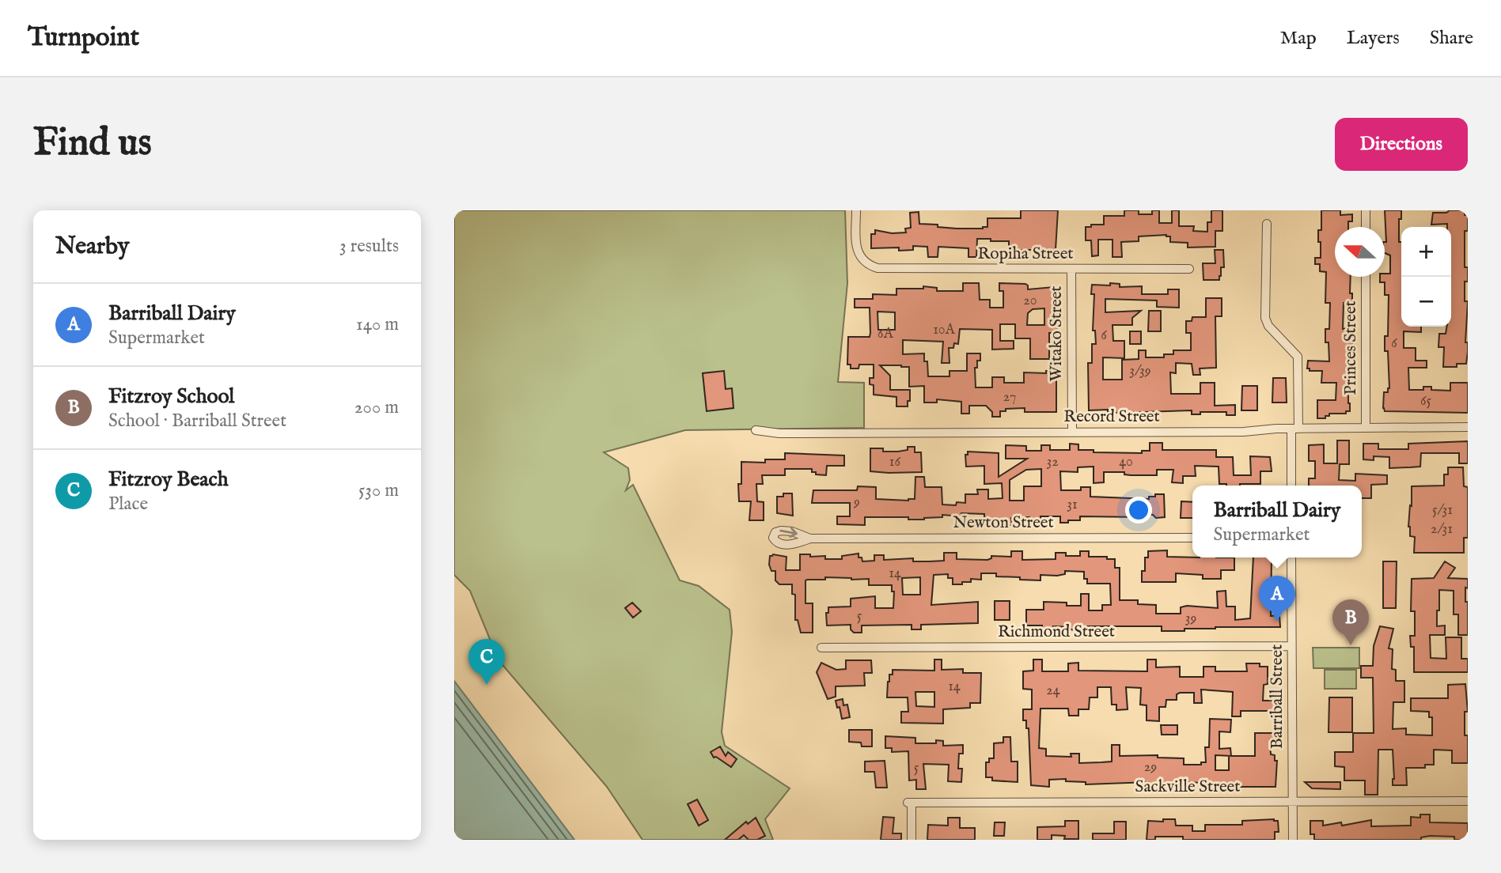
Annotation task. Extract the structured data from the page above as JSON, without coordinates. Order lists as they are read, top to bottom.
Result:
{
  "streets": {
    "street": [
      "Ropiha Street",
      "Witako Street",
      "Princes Street",
      "Record Street",
      "Newton Street",
      "Richmond Street",
      "Barriball Street",
      "Sackville Street"
    ]
  },
  "crossings": [
    ["Ropiha Street", "Witako Street"],
    ["Witako Street", "Record Street"],
    ["Princes Street", "Record Street"],
    ["Richmond Street", "Barriball Street"],
    ["Barriball Street", "Sackville Street"]
  ],
  "house_numbers": [
    "20",
    "10A",
    "6A",
    "6",
    "6",
    "3/39",
    "27",
    "65",
    "16",
    "32",
    "40",
    "9",
    "31",
    "5/31",
    "2/31",
    "14",
    "5",
    "39",
    "14",
    "24",
    "29",
    "5"
  ],
  "north": "left",
  "page": {
    "header": "Turnpoint",
    "nav": ["Map", "Layers", "Share"],
    "buttons": "Directions",
    "title": "Find us",
    "heading": ["Nearby", "3 results"],
    "map_buttons": ["+", "−"],
    "list": [
      {
        "mark": "A",
        "name": "Barriball Dairy",
        "note": "Supermarket",
        "value": "140 m"
      },
      {
        "mark": "B",
        "name": "Fitzroy School",
        "note": "School · Barriball Street",
        "value": "200 m"
      },
      {
        "mark": "C",
        "name": "Fitzroy Beach",
        "note": "Place",
        "value": "530 m"
      }
    ],
    "popup": ["Barriball Dairy", "Supermarket"],
    "pins": ["A", "B", "C"]
  }
}
